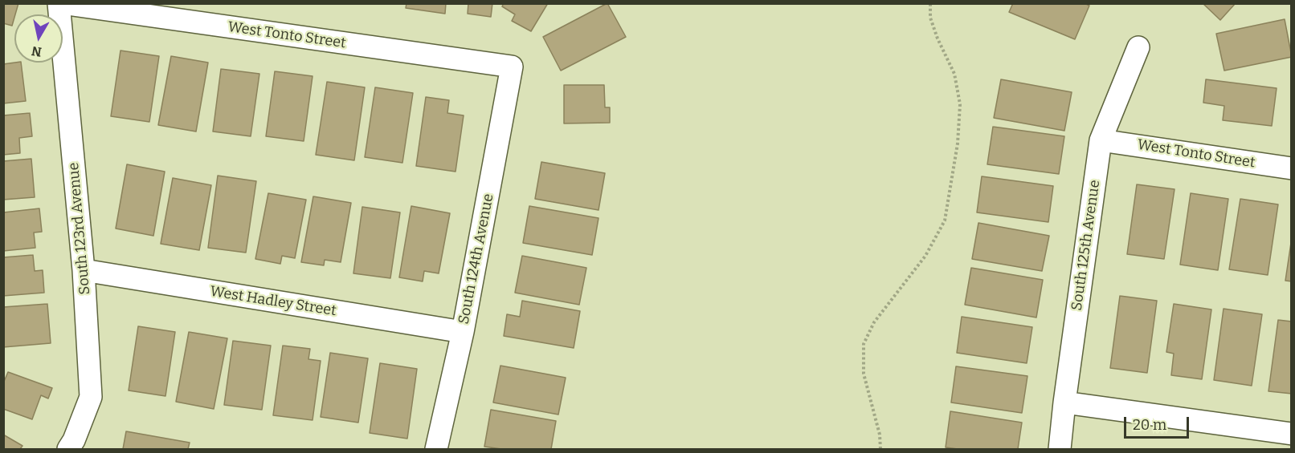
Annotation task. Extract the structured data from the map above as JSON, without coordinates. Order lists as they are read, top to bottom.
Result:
{
  "streets": {
    "street": [
      "West Tonto Street",
      "South 123rd Avenue",
      "South 125th Avenue",
      "South 124th Avenue",
      "West Hadley Street"
    ]
  },
  "crossings": [
    ["West Tonto Street", "South 123rd Avenue"],
    ["West Tonto Street", "South 125th Avenue"],
    ["West Tonto Street", "South 124th Avenue"],
    ["South 123rd Avenue", "West Hadley Street"],
    ["South 124th Avenue", "West Hadley Street"]
  ],
  "scale_bar": "20 m",
  "north": "bottom"
}
